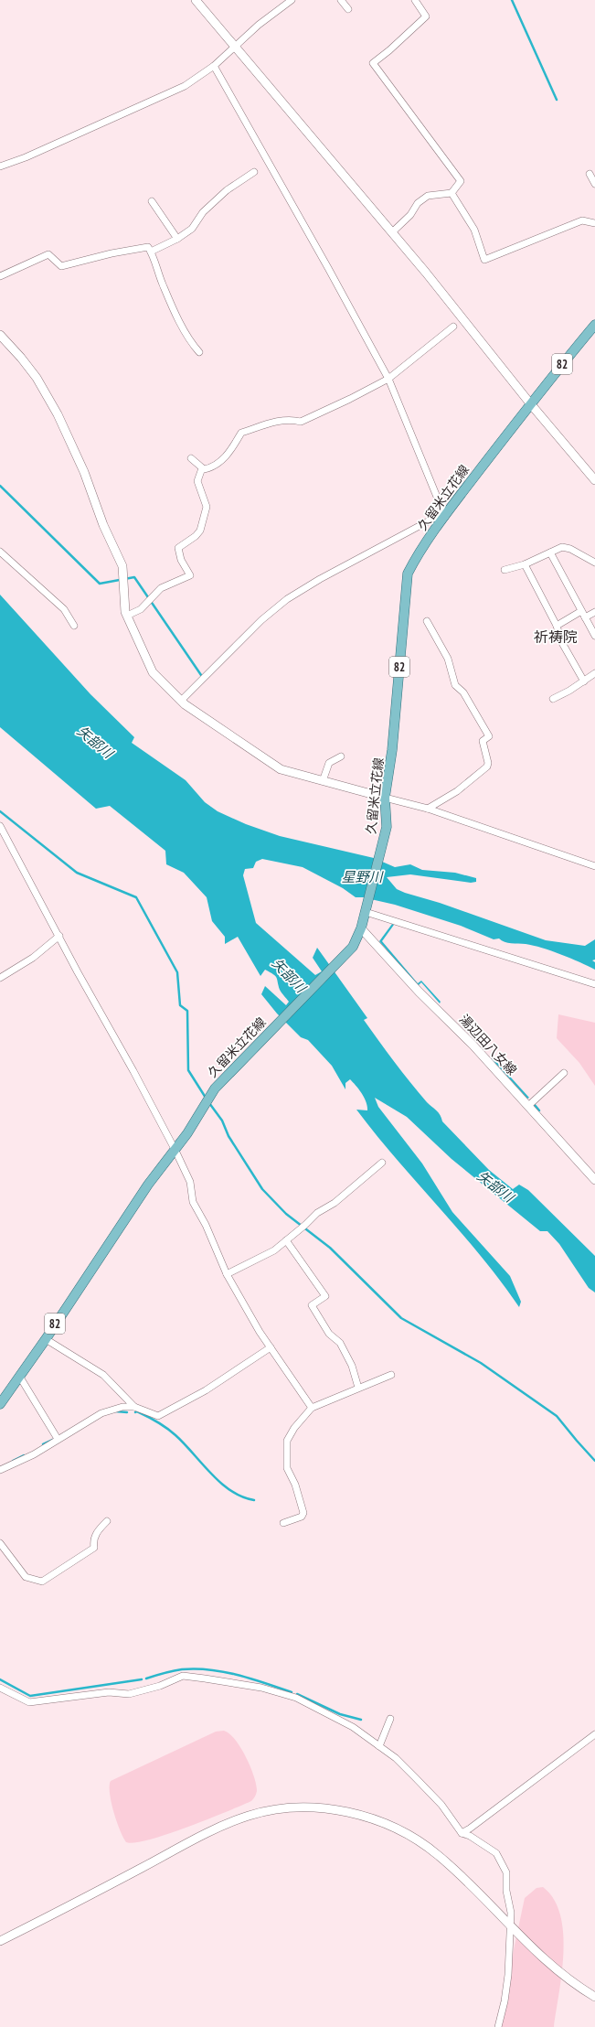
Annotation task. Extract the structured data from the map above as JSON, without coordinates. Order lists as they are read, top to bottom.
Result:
{
  "streets": {
    "main road": ["82", "久留米立花線"],
    "street": ["湯辺田八女線"]
  },
  "crossings": [
    ["久留米立花線", "湯辺田八女線"]
  ],
  "districts": ["祈祷院"],
  "water": ["矢部川", "星野川"]
}
